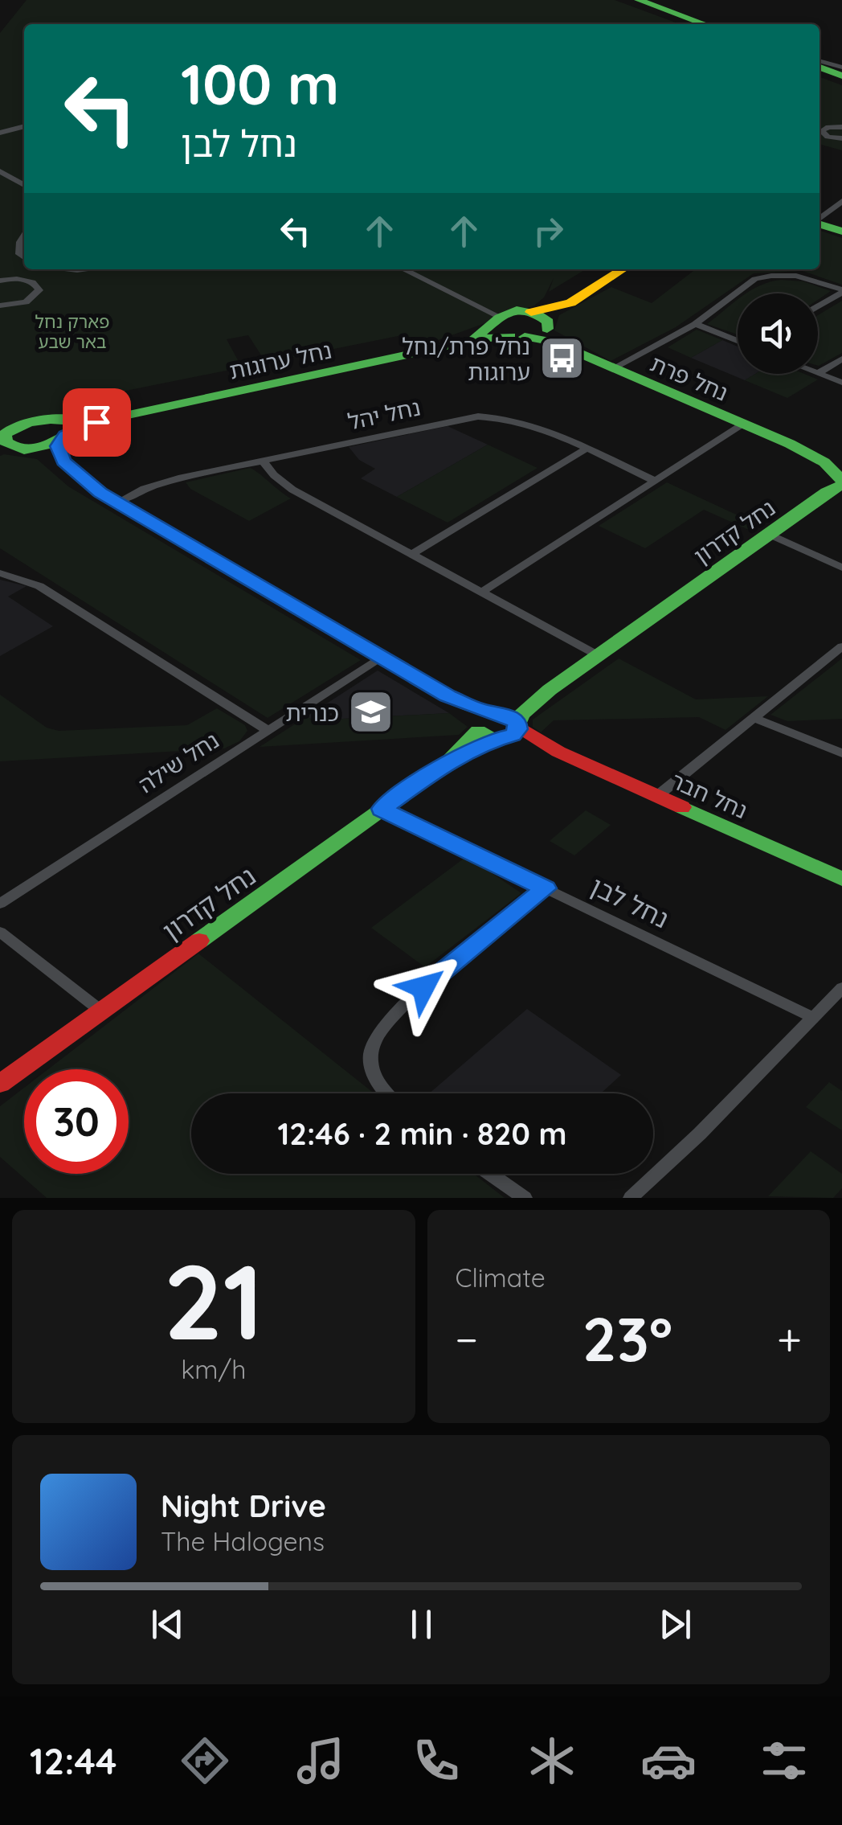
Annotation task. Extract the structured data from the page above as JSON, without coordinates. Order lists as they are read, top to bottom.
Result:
{
  "streets": {
    "main road": [
      "נחל ערוגות",
      "נחל פרת",
      "נחל קדרון",
      "נחל חבר"
    ],
    "street": ["נחל יהל", "נחל שילה", "נחל לבן"]
  },
  "crossings": [
    ["נחל ערוגות", "נחל פרת"],
    ["נחל פרת", "נחל קדרון"],
    ["נחל יהל", "נחל חבר"],
    ["נחל קדרון", "נחל חבר"],
    ["נחל קדרון", "נחל לבן"],
    ["נחל שילה", "נחל חבר"]
  ],
  "parks": ["פארק נחל באר שבע"],
  "places": {
    "bus stop": ["נחל פרת/נחל ערוגות"],
    "school or university": ["כנרית"]
  },
  "page": {
    "turn": ["100 m", "נחל לבן"],
    "limit": "30",
    "trip": "12:46 · 2 min · 820 m",
    "tile": [
      ["21", "km/h"],
      "Climate"
    ],
    "heat": ["−", "23°", "+"],
    "song": ["Night Drive", "The Halogens"],
    "tabs": "12:44"
  }
}
